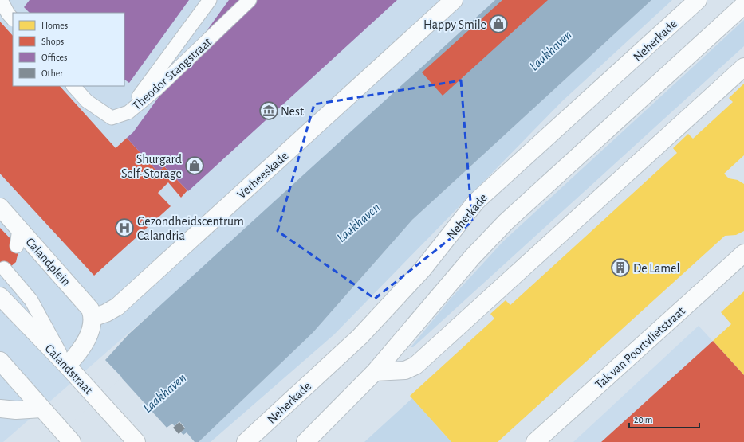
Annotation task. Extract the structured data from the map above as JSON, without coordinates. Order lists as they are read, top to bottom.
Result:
{
  "streets": {
    "main road": [
      "Neherkade",
      "Verheeskade",
      "Calandplein",
      "Tak van Poortvlietstraat",
      "Calandstraat"
    ],
    "lane": ["Theodor Stangstraat"]
  },
  "crossings": [
    ["Verheeskade", "Calandplein"]
  ],
  "water": ["Laakhaven"],
  "places": {
    "shop": ["Happy Smile", "Shurgard Self-Storage"],
    "museum": ["Nest"],
    "hospital": ["Gezondheidscentrum Calandria"],
    "building": ["De Lamel"]
  },
  "legend": [
    "Homes",
    "Shops",
    "Offices",
    "Other"
  ],
  "scale_bar": "20 m"
}
